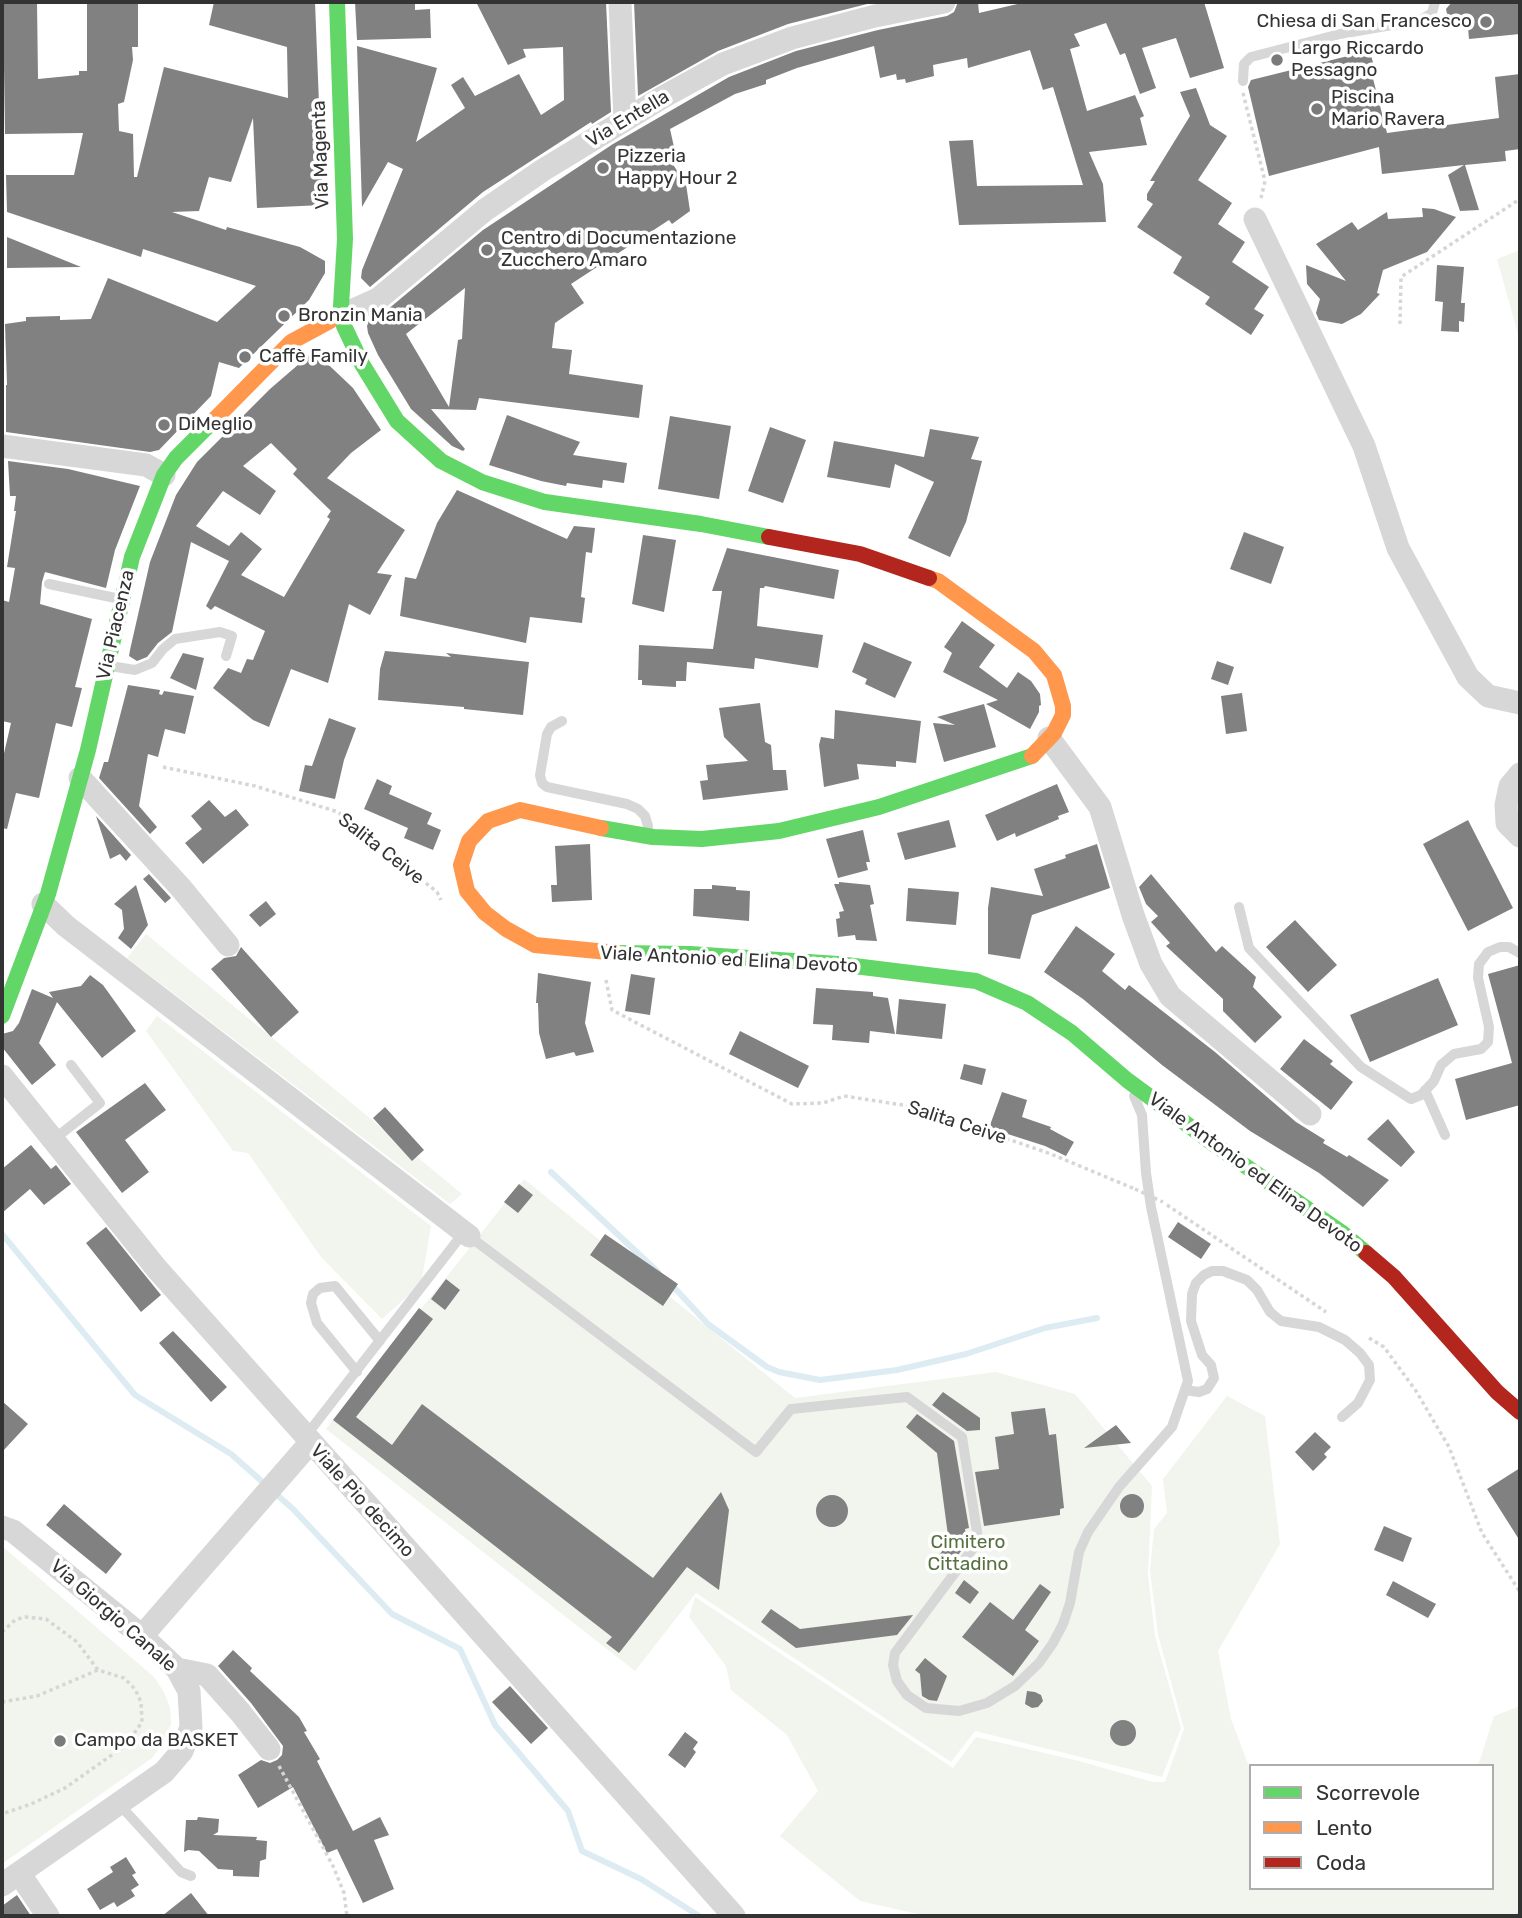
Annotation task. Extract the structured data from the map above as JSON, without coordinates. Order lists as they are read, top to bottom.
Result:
{
  "streets": {
    "street": [
      "Via Entella",
      "Via Magenta",
      "Via Piacenza",
      "Viale Antonio ed Elina Devoto",
      "Viale Pio decimo",
      "Via Giorgio Canale"
    ],
    "path": ["Salita Ceive"]
  },
  "crossings": [
    ["Via Entella", "Via Magenta"],
    ["Via Entella", "Via Piacenza"],
    ["Via Entella", "Viale Antonio ed Elina Devoto"],
    ["Via Magenta", "Viale Antonio ed Elina Devoto"],
    ["Salita Ceive", "Viale Antonio ed Elina Devoto"]
  ],
  "parks": ["Cimitero Cittadino"],
  "places": [
    "Chiesa di San Francesco",
    "Largo Riccardo Pessagno",
    "Piscina Mario Ravera",
    "Pizzeria Happy Hour 2",
    "Centro di Documentazione Zucchero Amaro",
    "Bronzin Mania",
    "Caffè Family",
    "DiMeglio",
    "Campo da BASKET"
  ],
  "legend": ["Scorrevole", "Lento", "Coda"]
}
